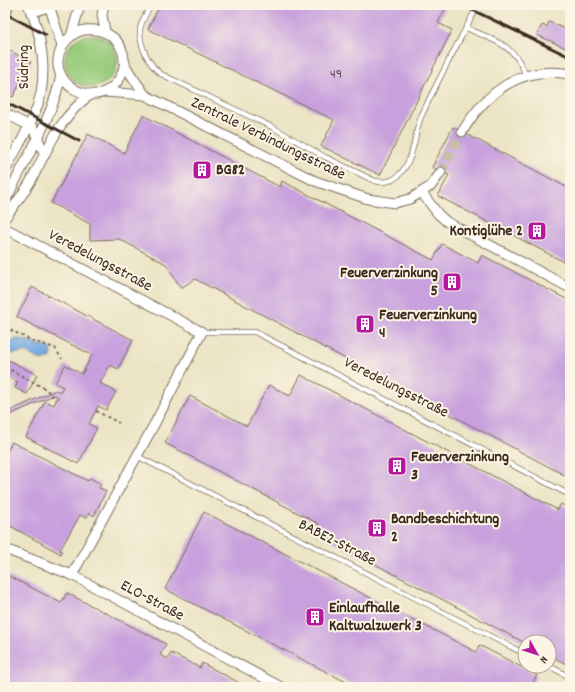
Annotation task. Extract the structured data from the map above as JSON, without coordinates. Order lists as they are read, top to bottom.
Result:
{
  "streets": {
    "street": [
      "Südring",
      "Zentrale Verbindungsstraße",
      "Veredelungsstraße",
      "ELO-Straße"
    ],
    "lane": ["BABE2-Straße"]
  },
  "places": {
    "building": [
      "BG82",
      "Kontiglühe 2",
      "Feuerverzinkung 5",
      "Feuerverzinkung 4",
      "Feuerverzinkung 3",
      "Bandbeschichtung 2",
      "Einlaufhalle Kaltwalzwerk 3"
    ]
  },
  "house_numbers": ["49"],
  "north": "bottom right"
}
